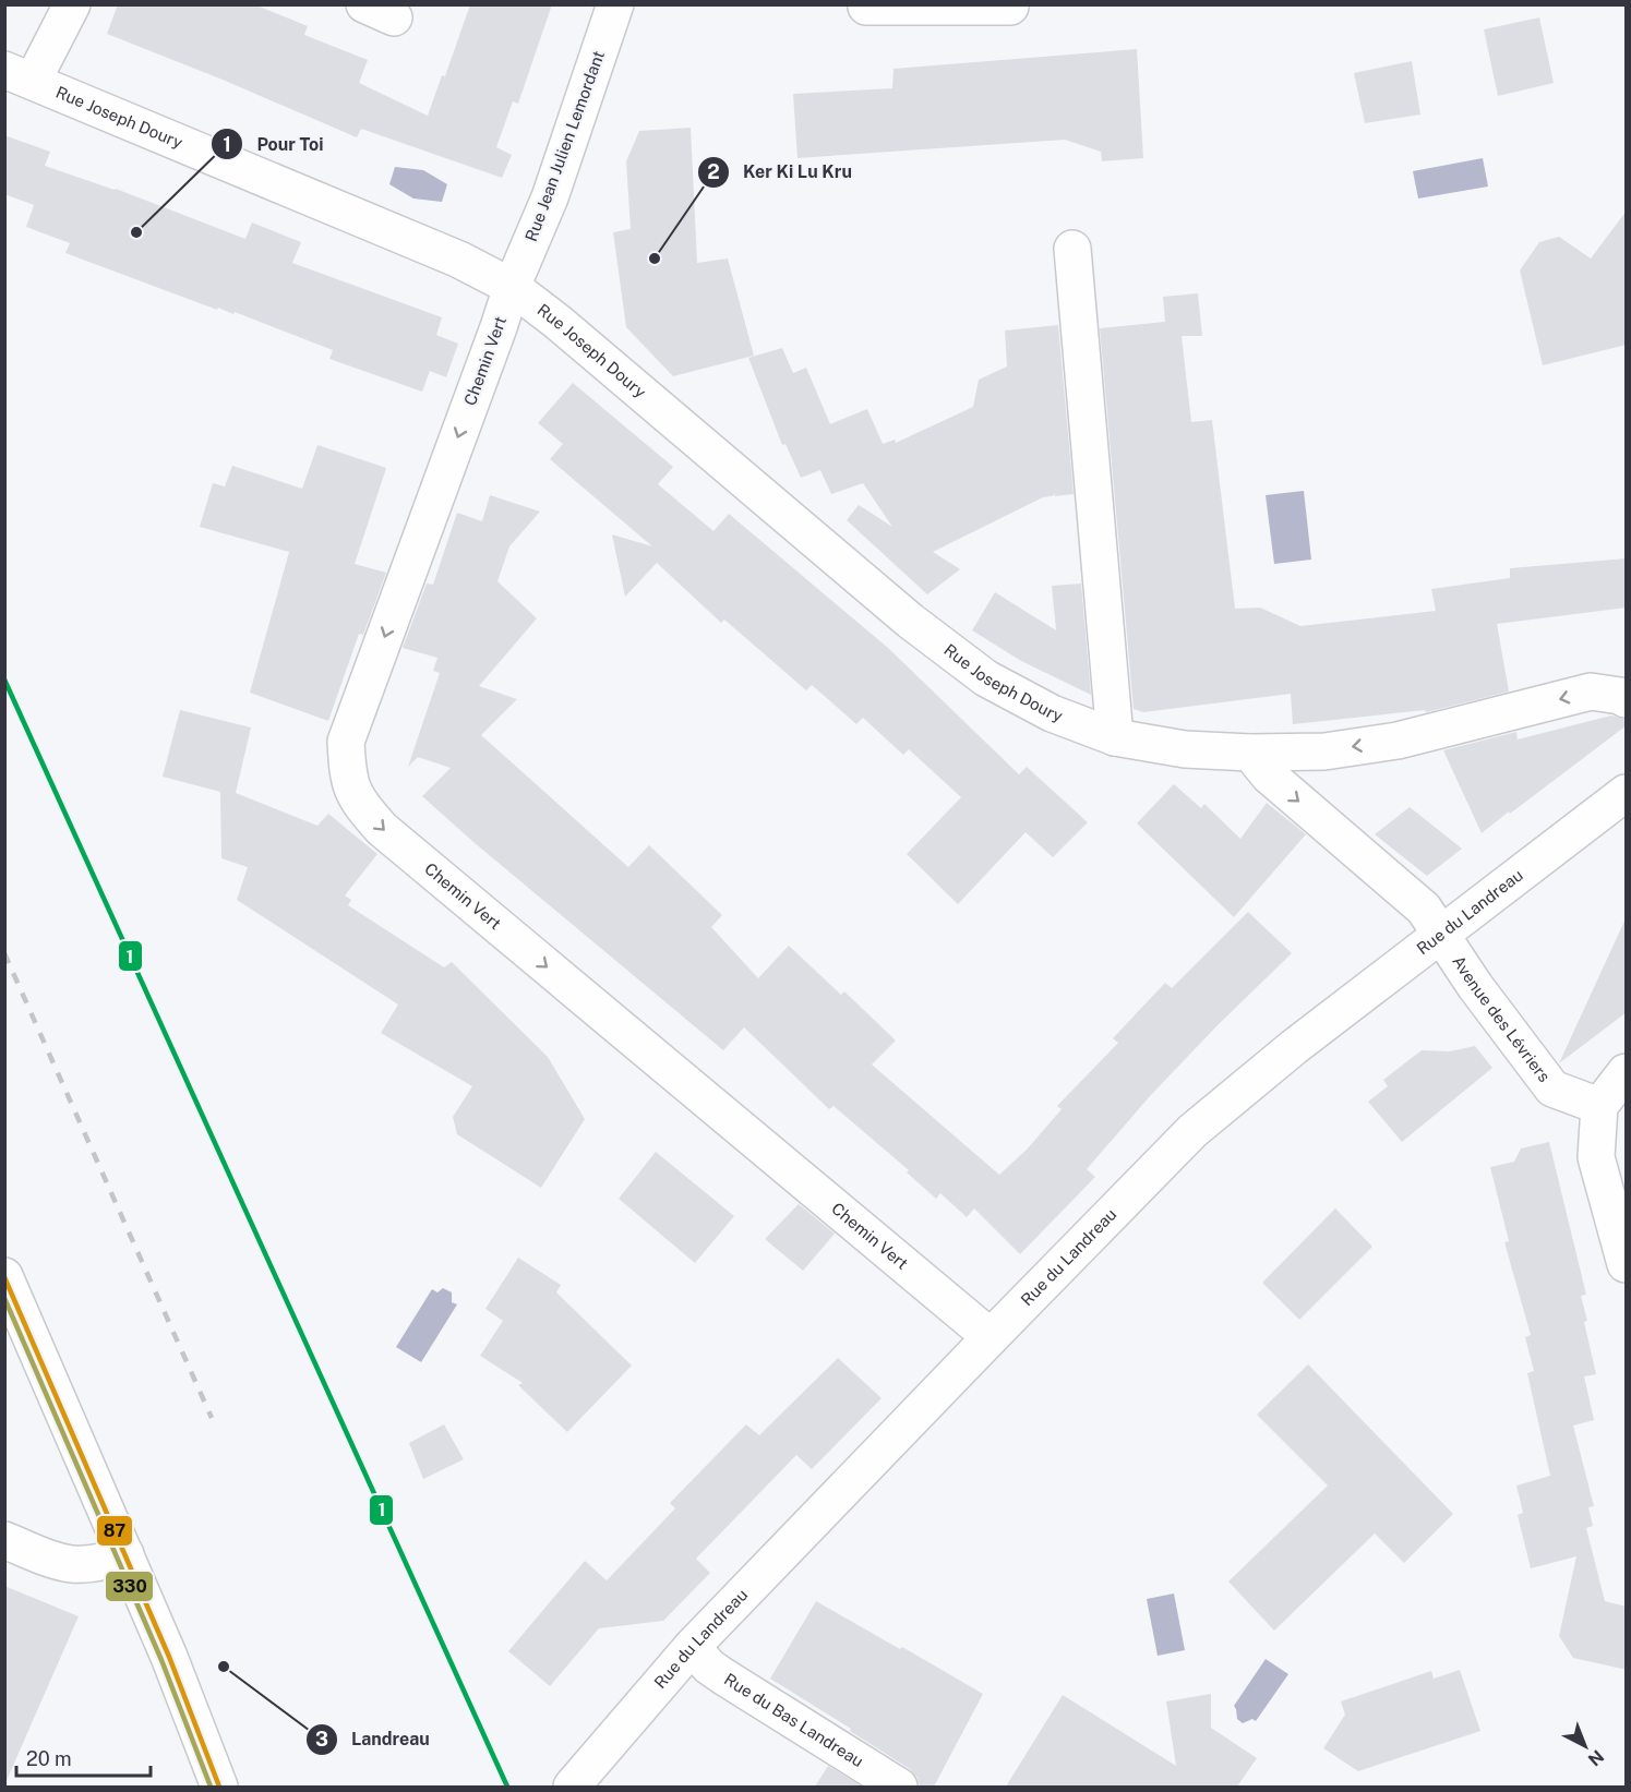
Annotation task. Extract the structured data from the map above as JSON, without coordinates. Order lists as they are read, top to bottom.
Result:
{
  "streets": {
    "street": [
      "Rue Joseph Doury",
      "Rue Jean Julien Lemordant",
      "Chemin Vert",
      "Rue du Landreau",
      "Avenue des Lévriers",
      "Rue du Bas Landreau"
    ]
  },
  "crossings": [
    ["Rue Joseph Doury", "Rue Jean Julien Lemordant"],
    ["Rue Joseph Doury", "Chemin Vert"],
    ["Rue Jean Julien Lemordant", "Chemin Vert"],
    ["Chemin Vert", "Rue du Landreau"],
    ["Rue du Landreau", "Avenue des Lévriers"],
    ["Rue du Landreau", "Rue du Bas Landreau"]
  ],
  "one_way": ["Chemin Vert"],
  "places": ["Pour Toi", "Ker Ki Lu Kru", "Landreau"],
  "lines": ["transit line 1", "transit line 87", "transit line 330"],
  "scale_bar": "20 m",
  "north": "bottom right"
}
